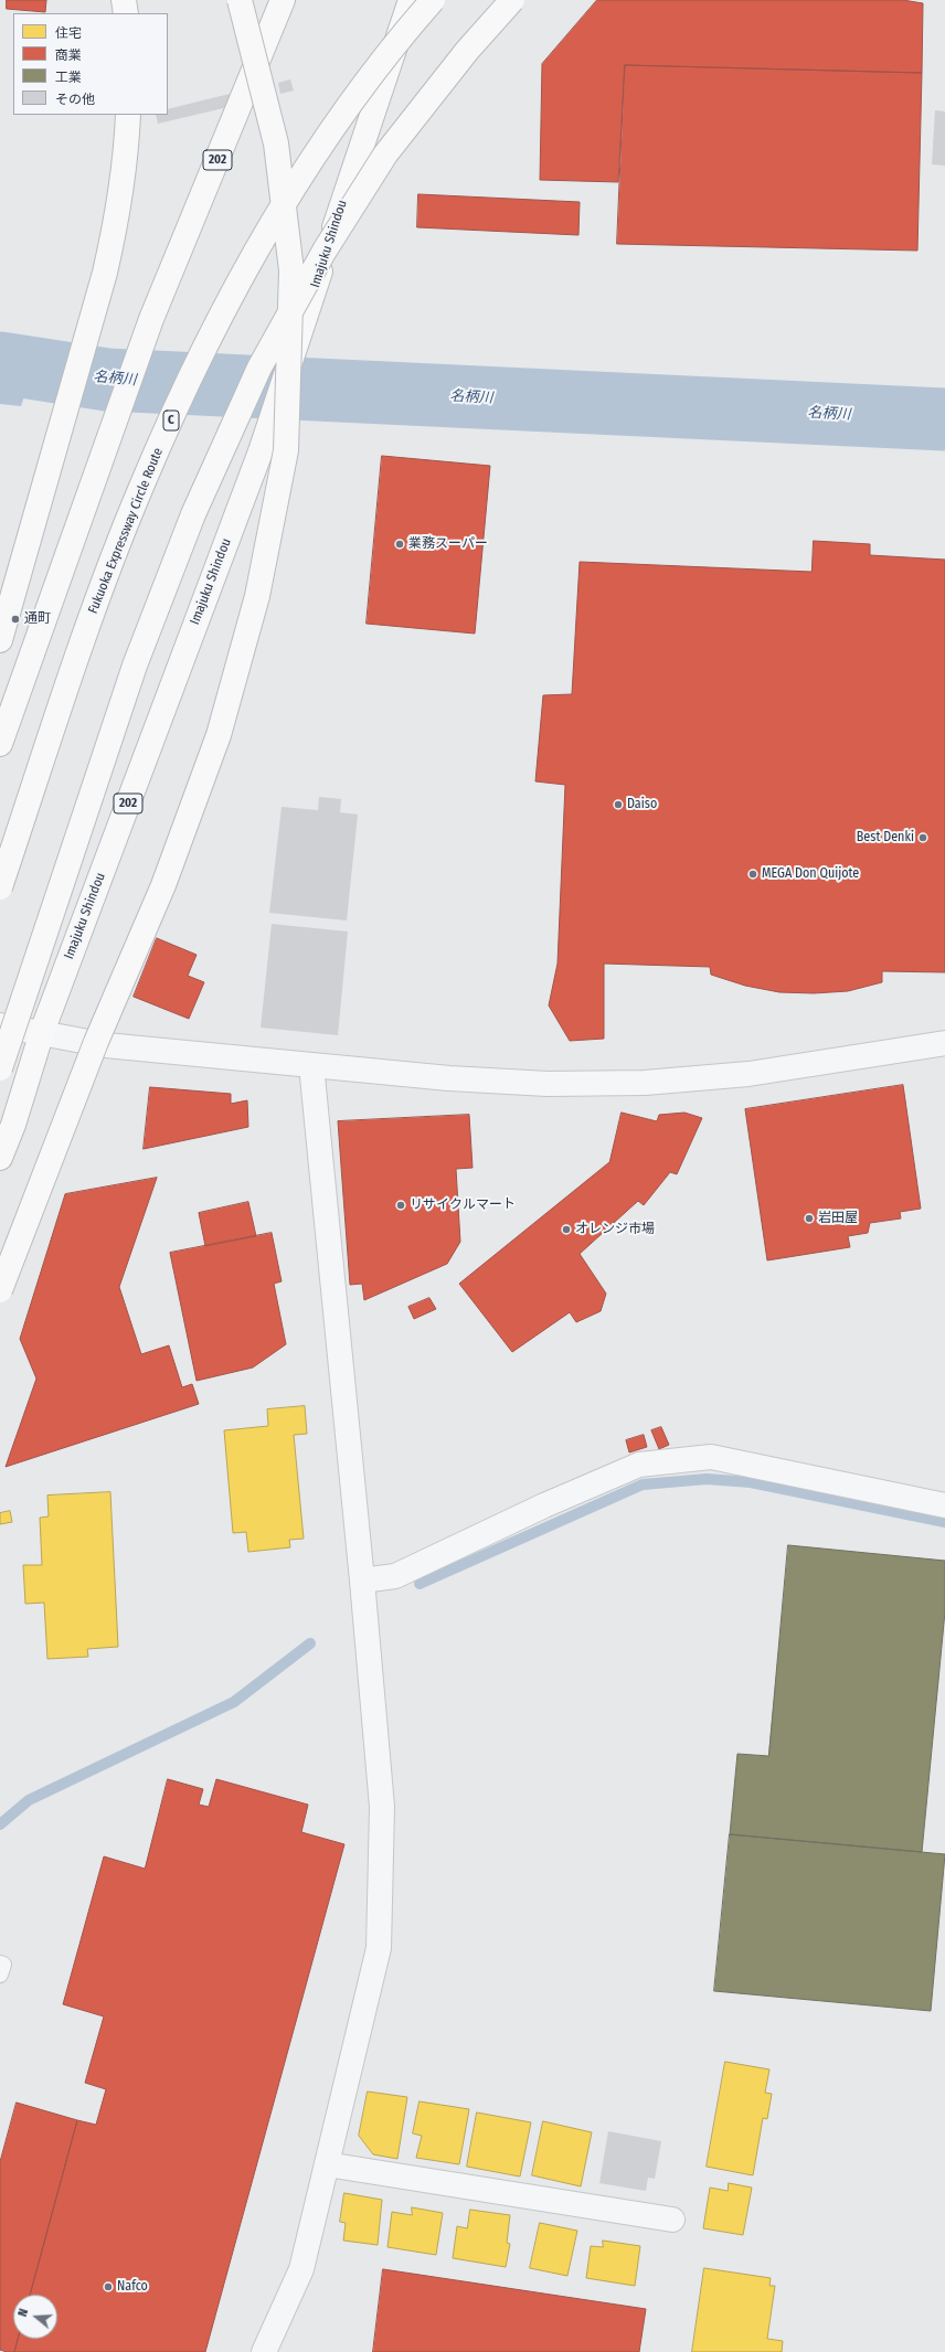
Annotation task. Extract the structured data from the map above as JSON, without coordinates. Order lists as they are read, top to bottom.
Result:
{
  "streets": {
    "highway": [
      "202",
      "Imajuku Shindou",
      "C",
      "Fukuoka Expressway Circle Route"
    ]
  },
  "water": ["名柄川"],
  "places": [
    "業務スーパー",
    "通町",
    "Daiso",
    "Best Denki",
    "MEGA Don Quijote",
    "リサイクルマート",
    "岩田屋",
    "オレンジ市場",
    "Nafco"
  ],
  "legend": [
    "住宅",
    "商業",
    "工業",
    "その他"
  ],
  "north": "left"
}
